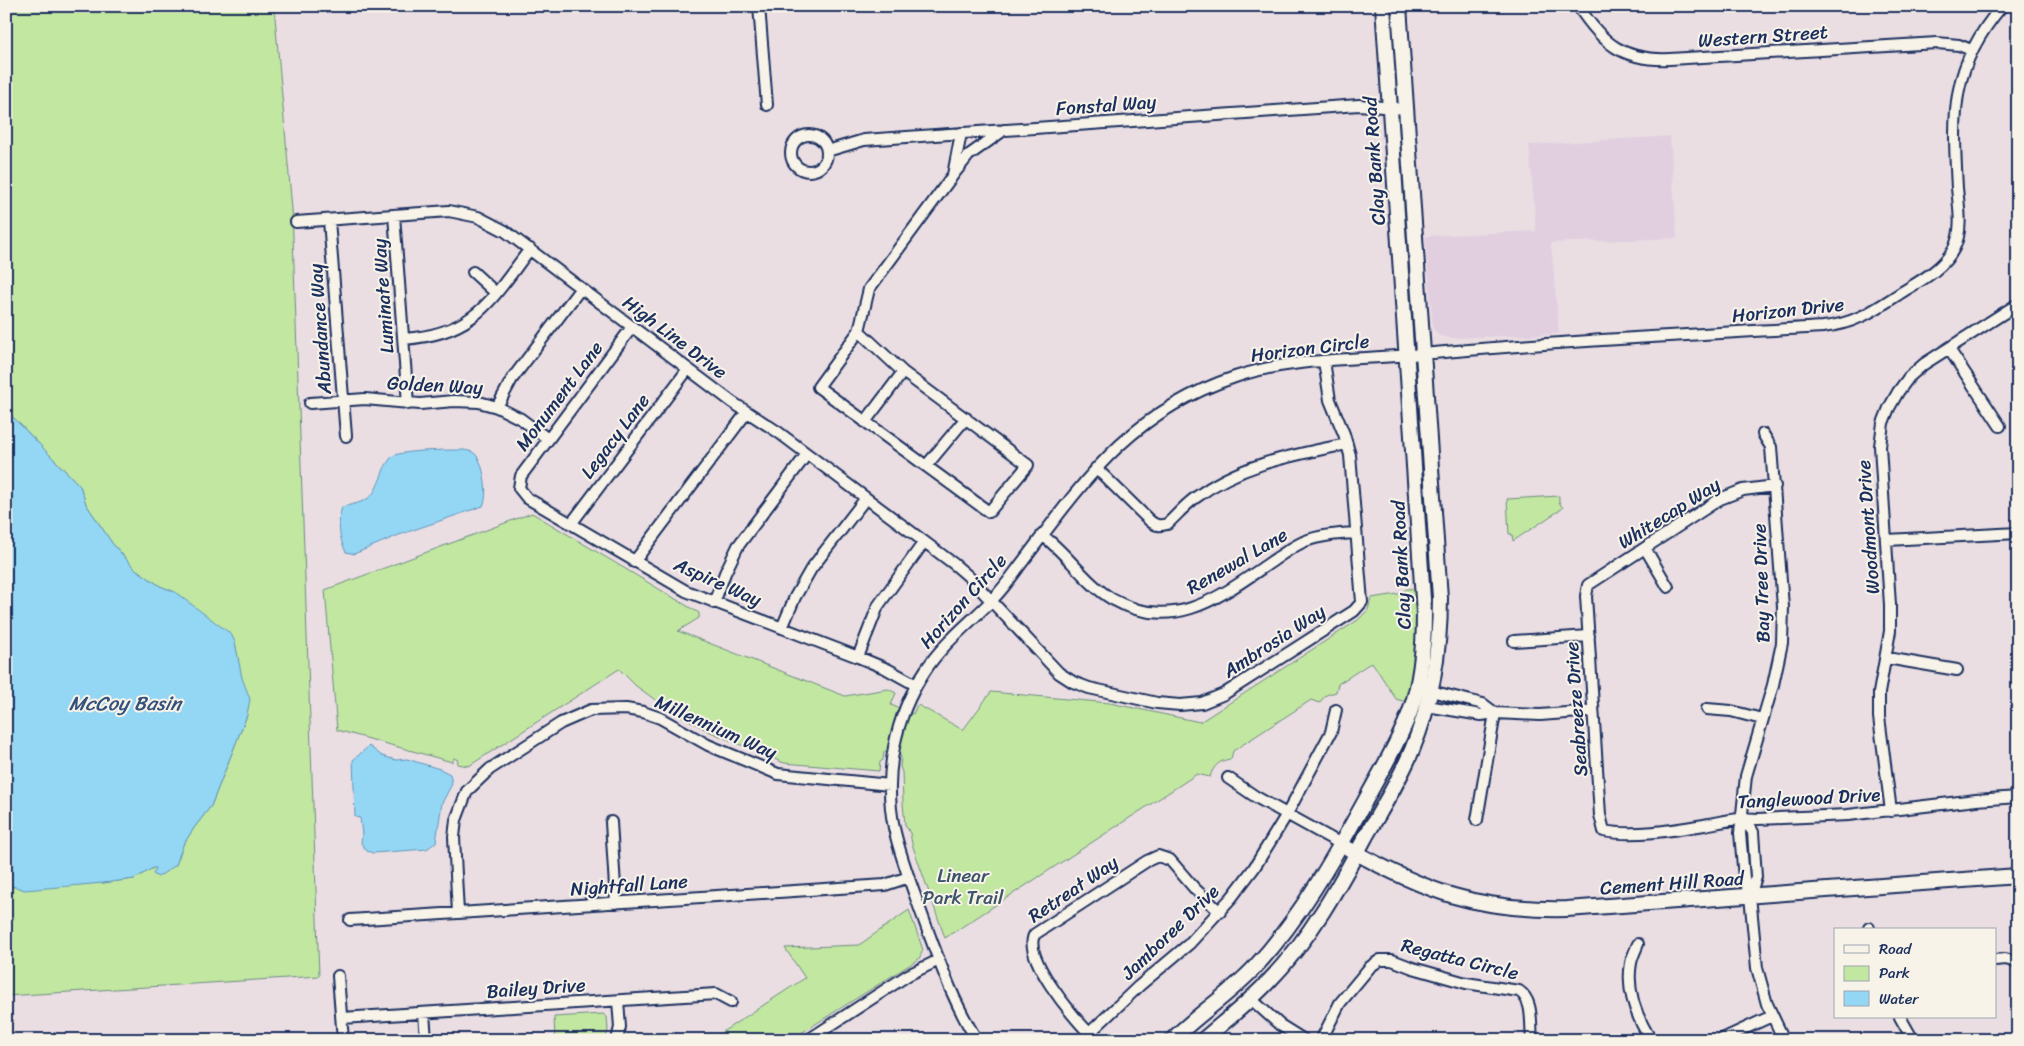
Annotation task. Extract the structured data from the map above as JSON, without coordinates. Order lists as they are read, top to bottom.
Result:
{
  "streets": {
    "street": [
      "Western Street",
      "Fonstal Way",
      "Clay Bank Road",
      "Luminate Way",
      "Horizon Drive",
      "Abundance Way",
      "High Line Drive",
      "Horizon Circle",
      "Golden Way",
      "Monument Lane",
      "Legacy Lane",
      "Whitecap Way",
      "Woodmont Drive",
      "Renewal Lane",
      "Aspire Way",
      "Bay Tree Drive",
      "Ambrosia Way",
      "Seabreeze Drive",
      "Millennium Way",
      "Tanglewood Drive",
      "Cement Hill Road",
      "Nightfall Lane",
      "Retreat Way",
      "Jamboree Drive",
      "Regatta Circle",
      "Bailey Drive"
    ]
  },
  "crossings": [
    ["Western Street", "Horizon Drive"],
    ["Fonstal Way", "Clay Bank Road"],
    ["Clay Bank Road", "Horizon Drive"],
    ["Clay Bank Road", "Horizon Circle"],
    ["Clay Bank Road", "Cement Hill Road"],
    ["Luminate Way", "High Line Drive"],
    ["Luminate Way", "Golden Way"],
    ["Horizon Drive", "Horizon Circle"],
    ["Abundance Way", "High Line Drive"],
    ["Abundance Way", "Golden Way"],
    ["High Line Drive", "Horizon Circle"],
    ["High Line Drive", "Monument Lane"],
    ["High Line Drive", "Legacy Lane"],
    ["High Line Drive", "Ambrosia Way"],
    ["Horizon Circle", "Renewal Lane"],
    ["Horizon Circle", "Aspire Way"],
    ["Horizon Circle", "Ambrosia Way"],
    ["Horizon Circle", "Millennium Way"],
    ["Horizon Circle", "Nightfall Lane"],
    ["Golden Way", "Monument Lane"],
    ["Monument Lane", "Aspire Way"],
    ["Legacy Lane", "Aspire Way"],
    ["Whitecap Way", "Bay Tree Drive"],
    ["Whitecap Way", "Seabreeze Drive"],
    ["Woodmont Drive", "Tanglewood Drive"],
    ["Renewal Lane", "Ambrosia Way"],
    ["Bay Tree Drive", "Tanglewood Drive"],
    ["Bay Tree Drive", "Cement Hill Road"],
    ["Seabreeze Drive", "Tanglewood Drive"],
    ["Millennium Way", "Nightfall Lane"],
    ["Retreat Way", "Jamboree Drive"]
  ],
  "water": ["McCoy Basin"],
  "parks": ["Linear Park Trail"],
  "legend": ["Road", "Park", "Water"]
}
